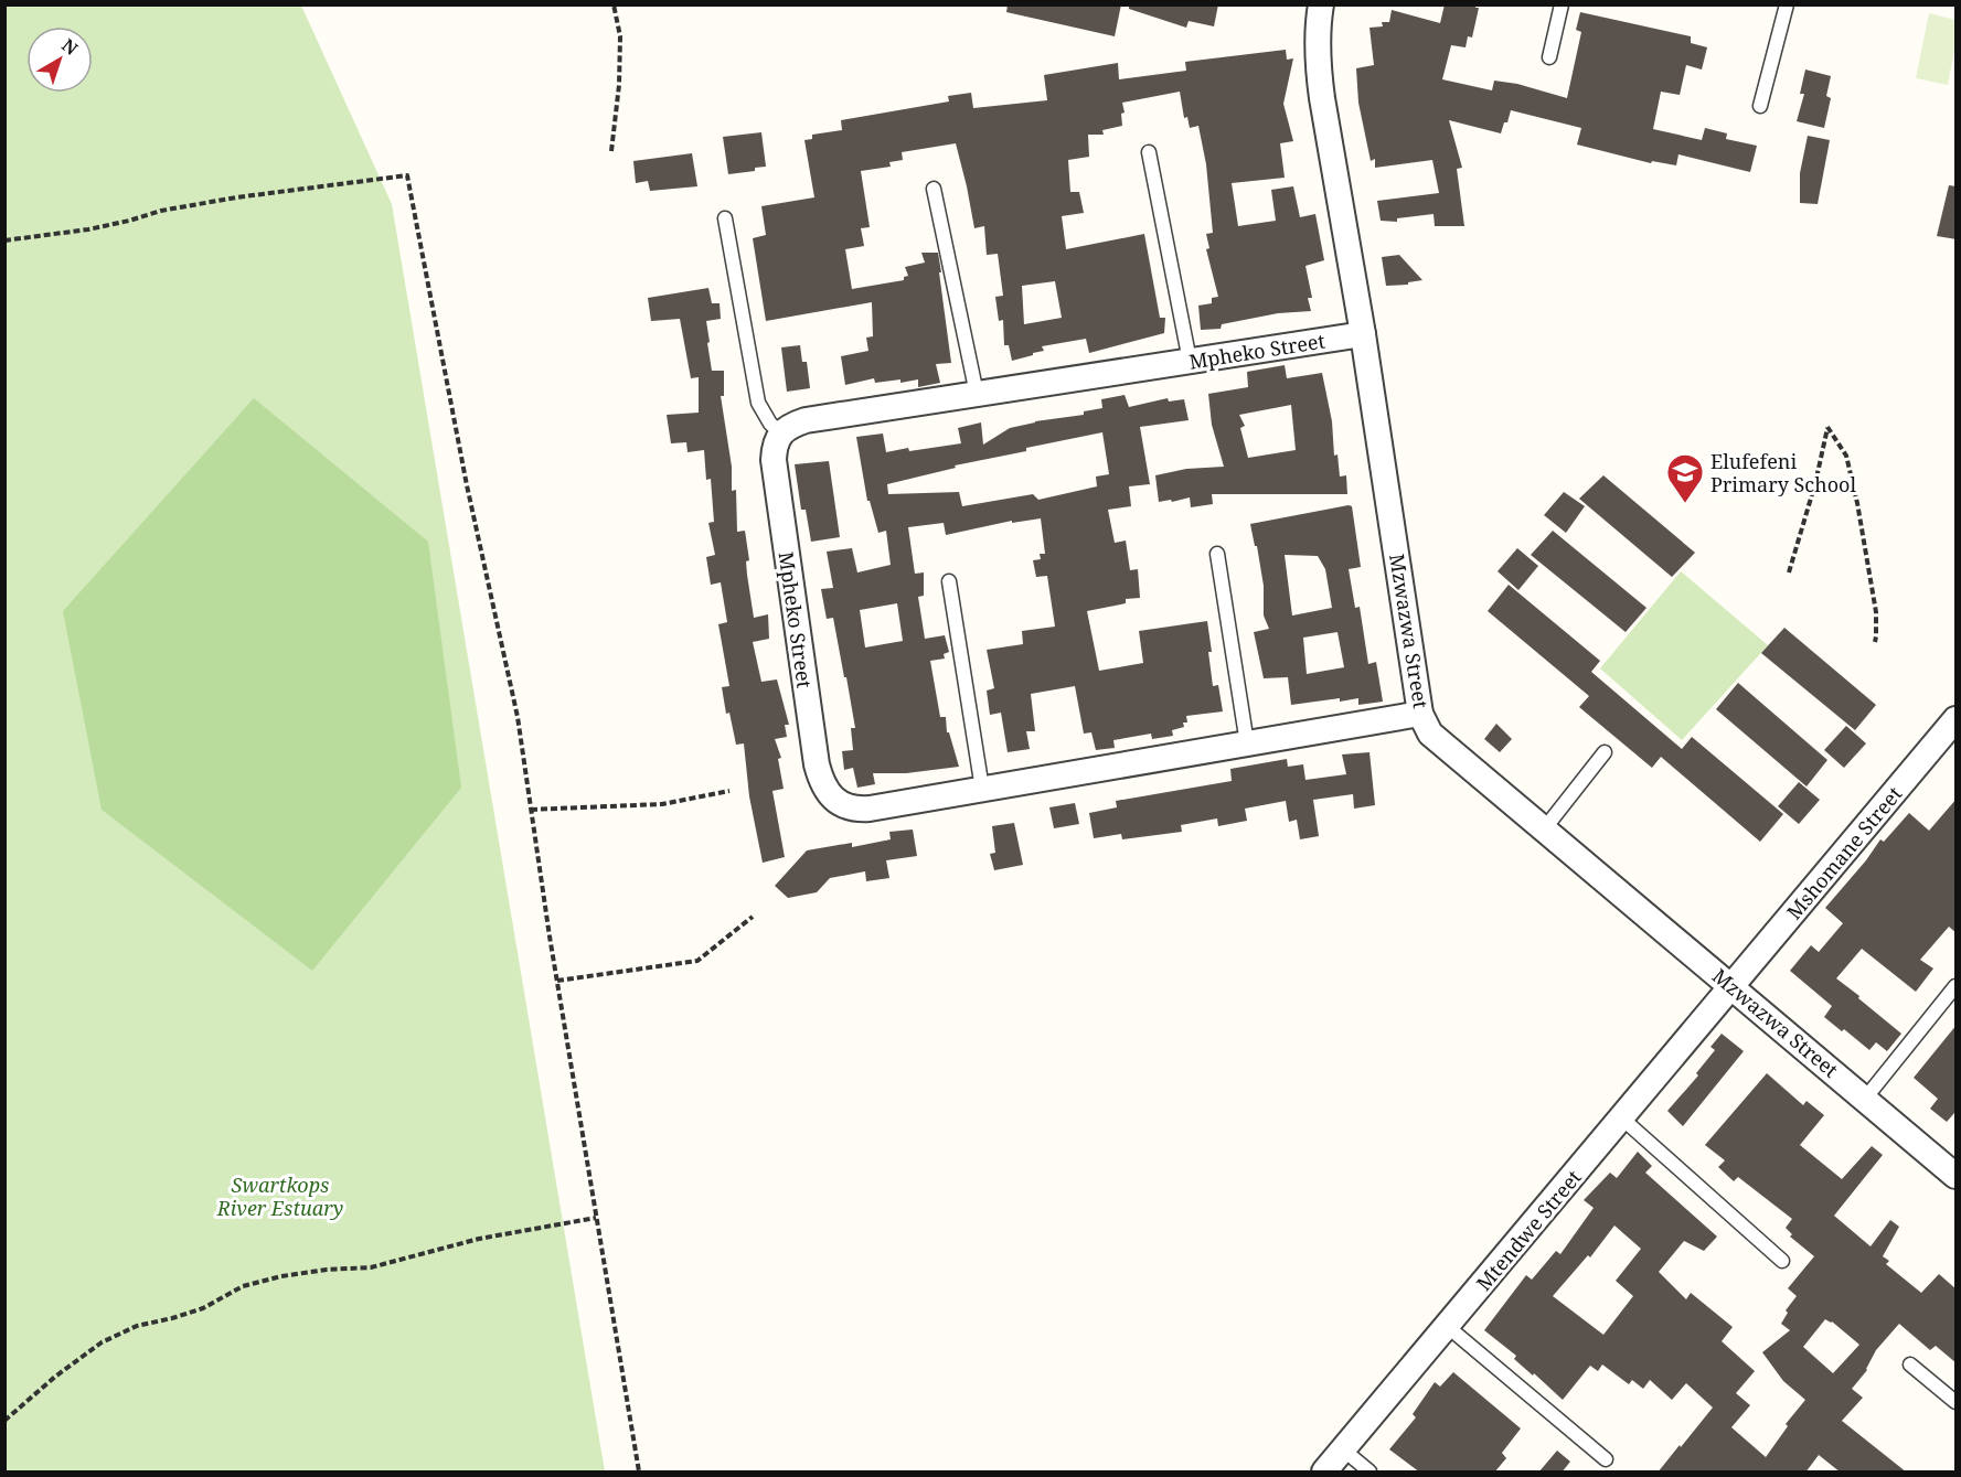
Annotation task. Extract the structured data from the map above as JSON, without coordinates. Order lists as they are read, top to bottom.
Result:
{
  "streets": {
    "street": [
      "Mpheko Street",
      "Mzwazwa Street",
      "Mshomane Street",
      "Mtendwe Street"
    ]
  },
  "crossings": [
    ["Mpheko Street", "Mzwazwa Street"],
    ["Mzwazwa Street", "Mshomane Street"],
    ["Mzwazwa Street", "Mtendwe Street"],
    ["Mshomane Street", "Mtendwe Street"]
  ],
  "parks": ["Swartkops River Estuary"],
  "places": {
    "school or university": ["Elufefeni Primary School"]
  },
  "north": "top right"
}
